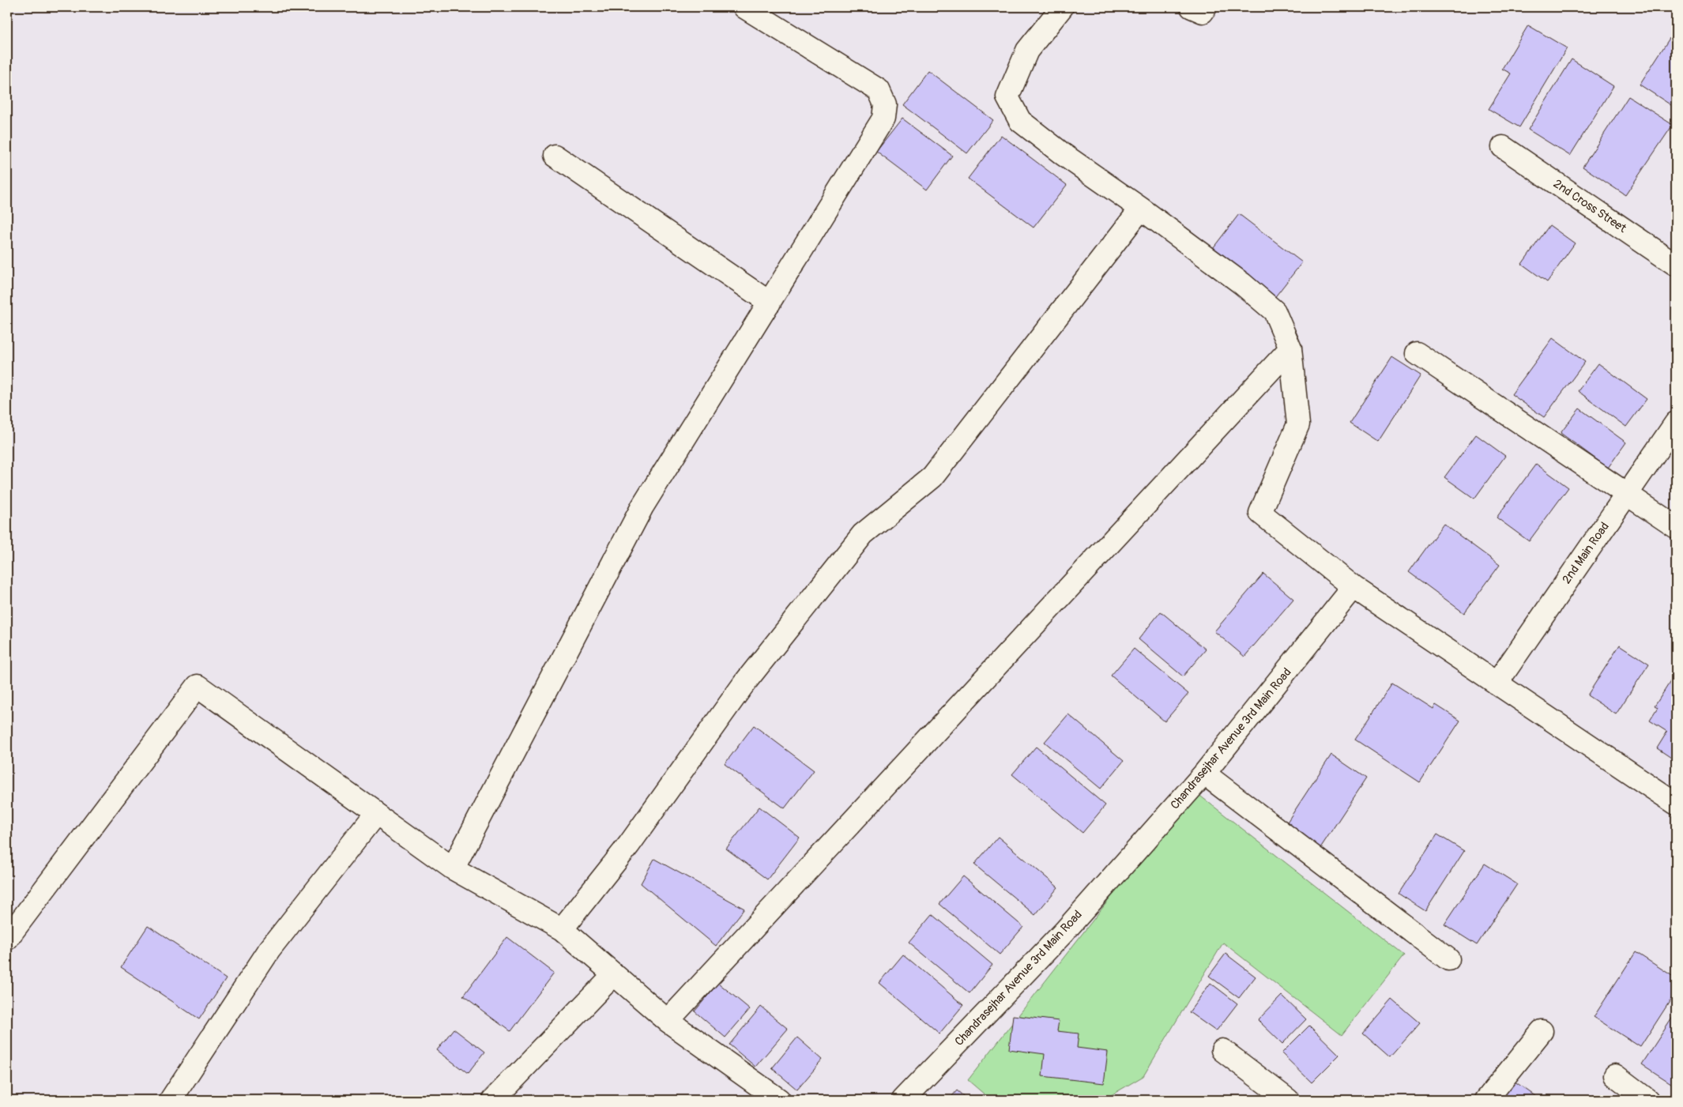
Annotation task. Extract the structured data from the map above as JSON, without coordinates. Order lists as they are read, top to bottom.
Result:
{
  "streets": {
    "street": ["2nd Cross Street", "2nd Main Road", "Chandrasejhar Avenue 3rd Main Road"]
  }
}
